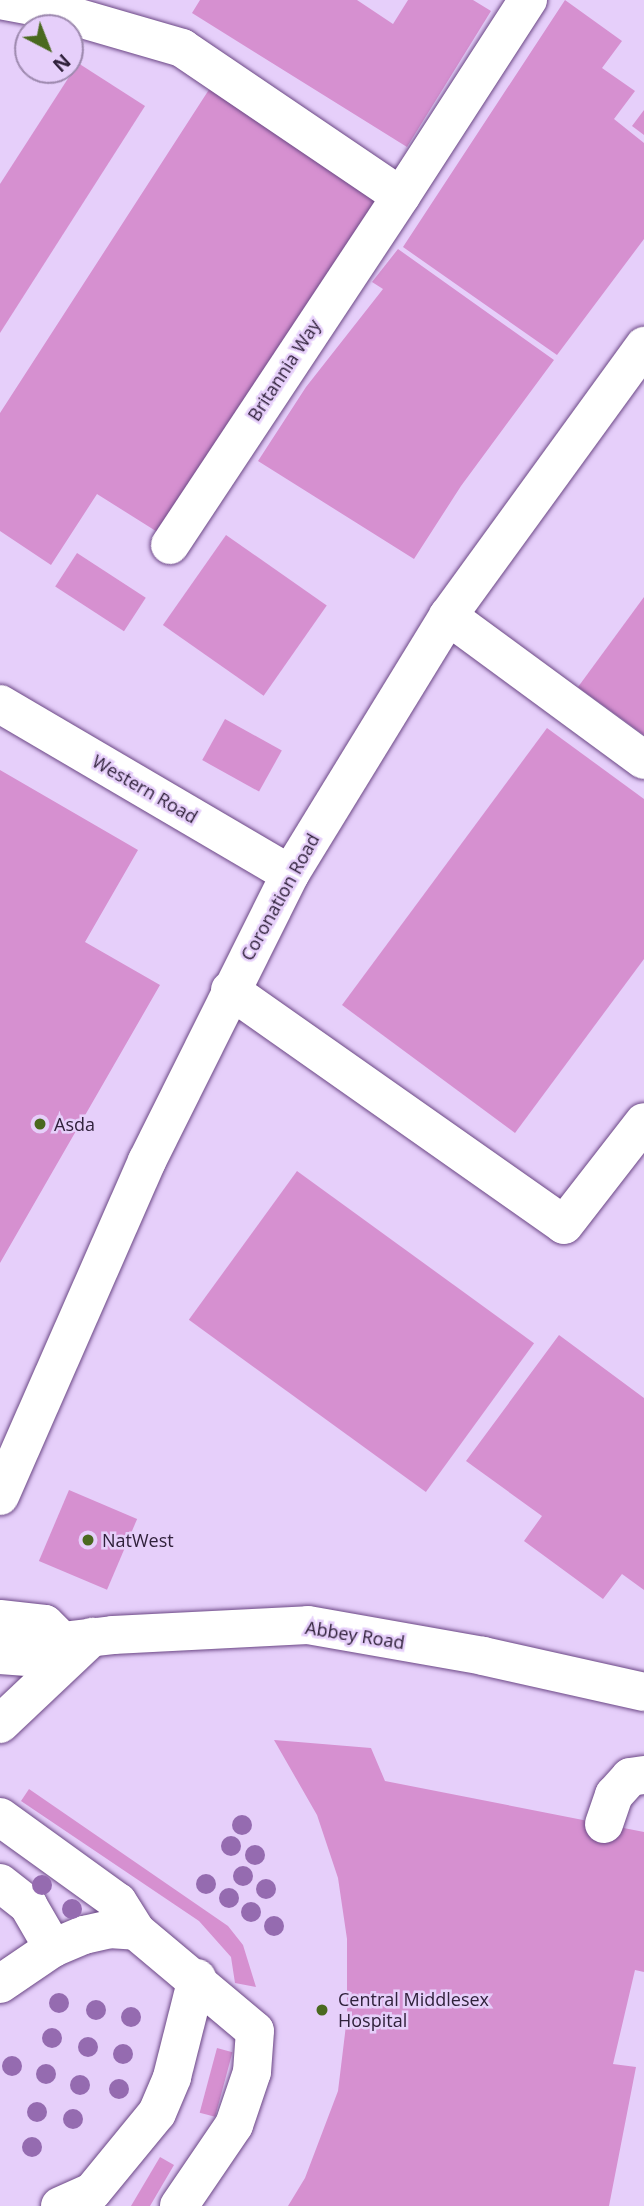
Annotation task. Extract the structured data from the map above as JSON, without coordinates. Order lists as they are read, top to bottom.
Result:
{
  "streets": {
    "street": [
      "Britannia Way",
      "Western Road",
      "Coronation Road",
      "Abbey Road"
    ]
  },
  "crossings": [
    ["Western Road", "Coronation Road"]
  ],
  "places": ["Asda", "NatWest", "Central Middlesex Hospital"],
  "north": "bottom right"
}
